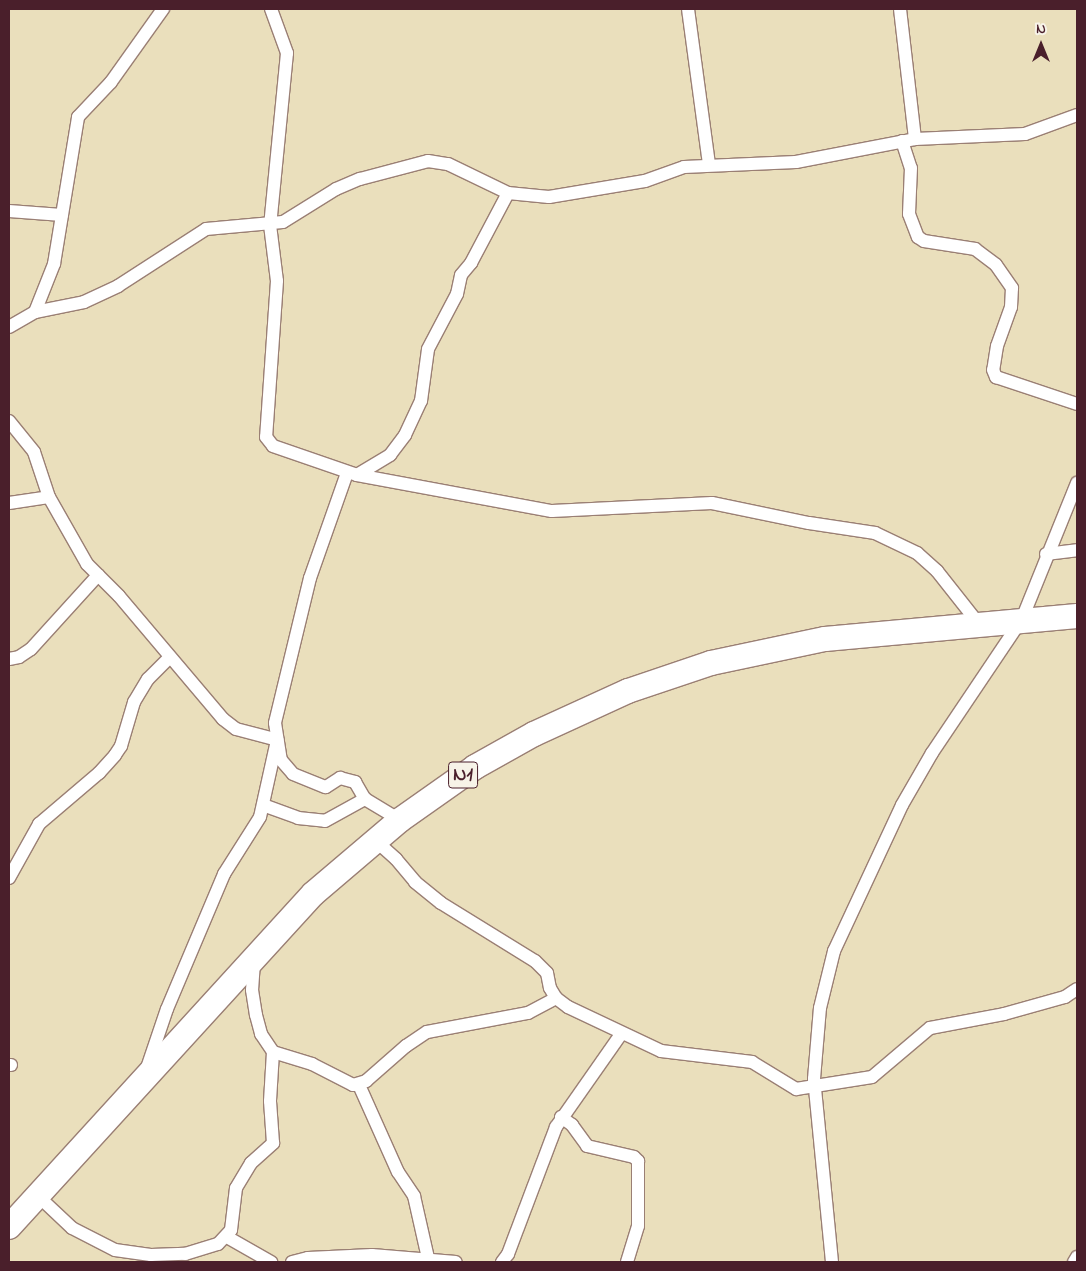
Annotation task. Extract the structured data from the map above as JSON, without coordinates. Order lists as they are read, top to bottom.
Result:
{
  "streets": {
    "highway": ["N1"]
  },
  "north": "top"
}
